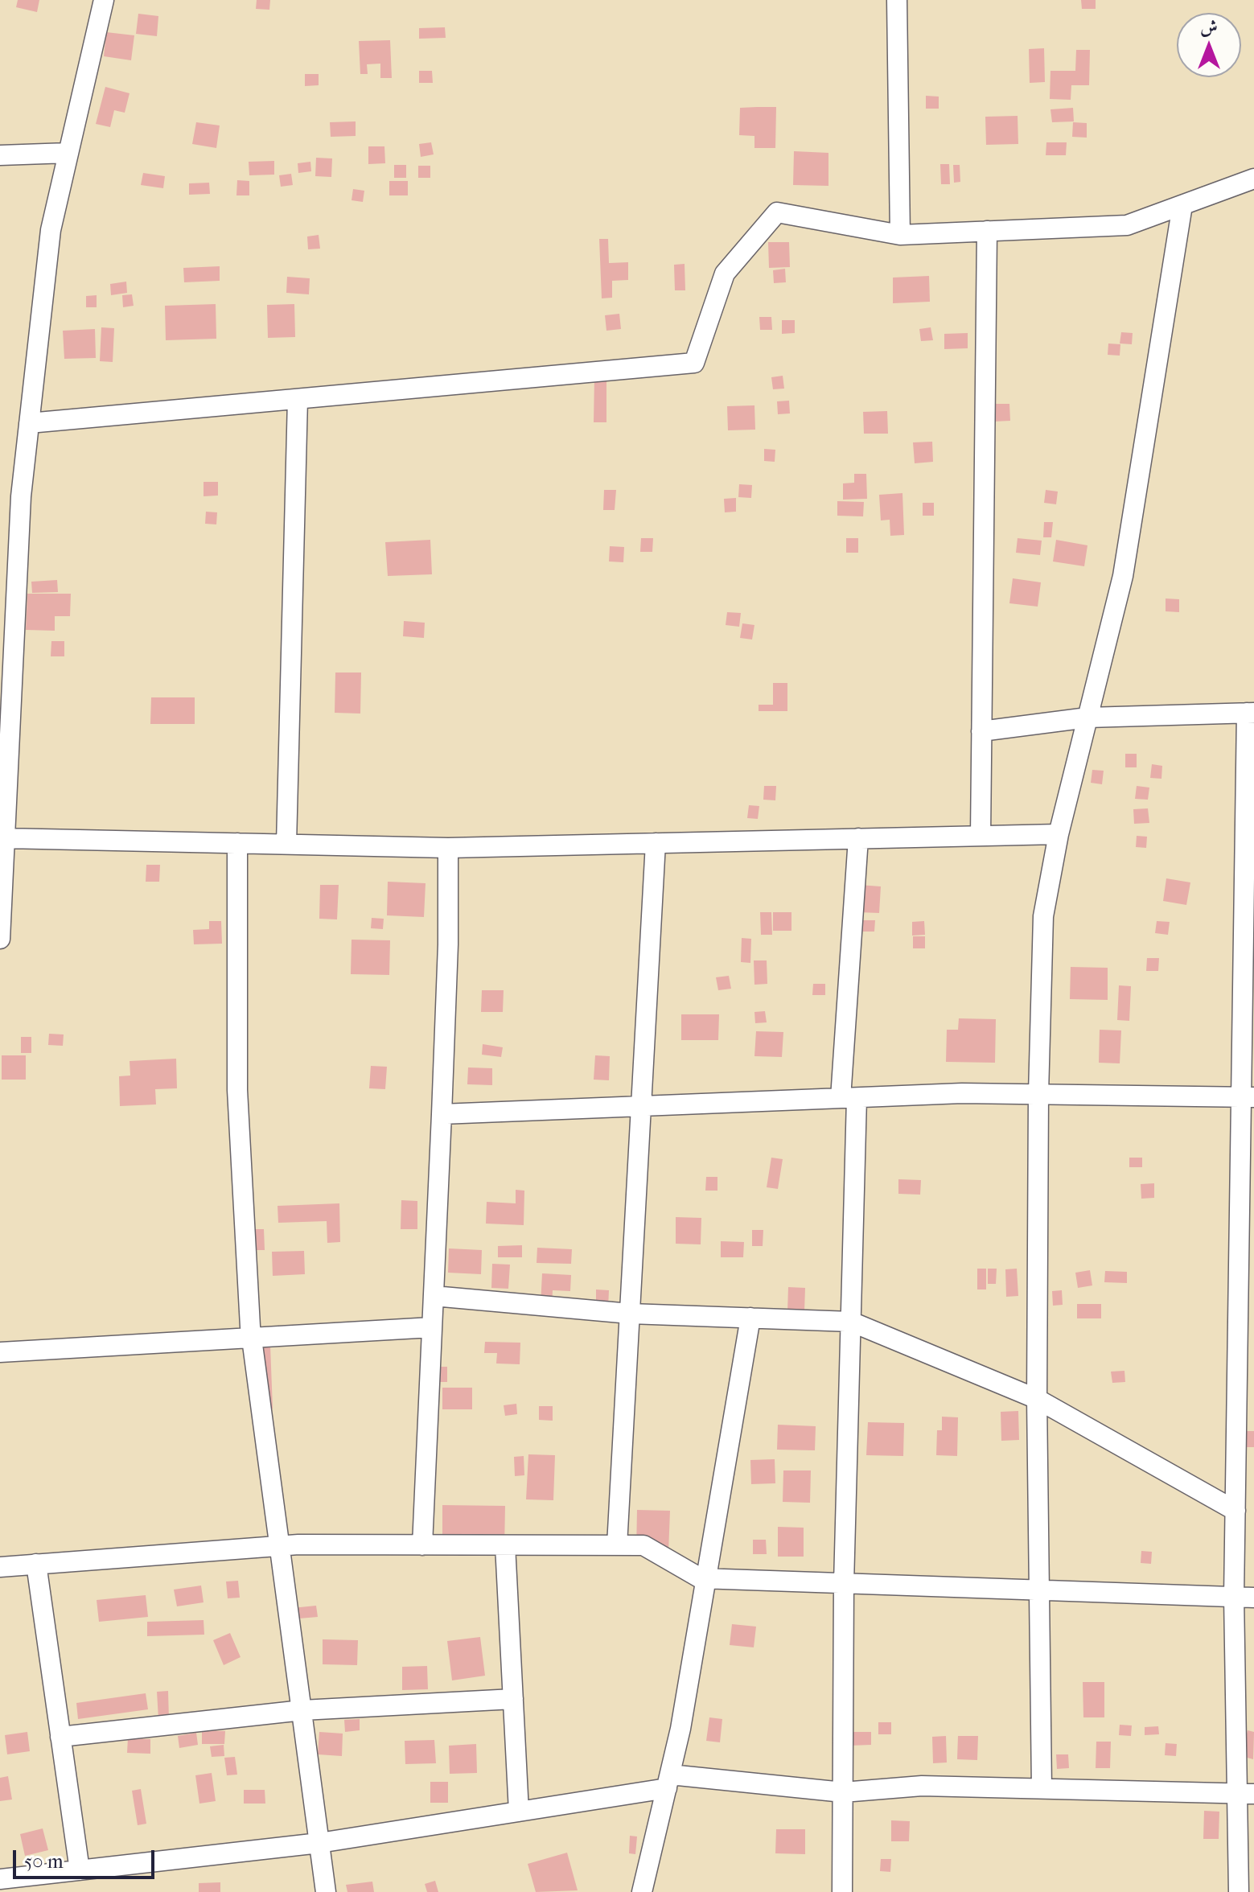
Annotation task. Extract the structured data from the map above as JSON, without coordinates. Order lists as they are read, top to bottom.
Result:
{
  "scale_bar": "50 m",
  "north": "top"
}
